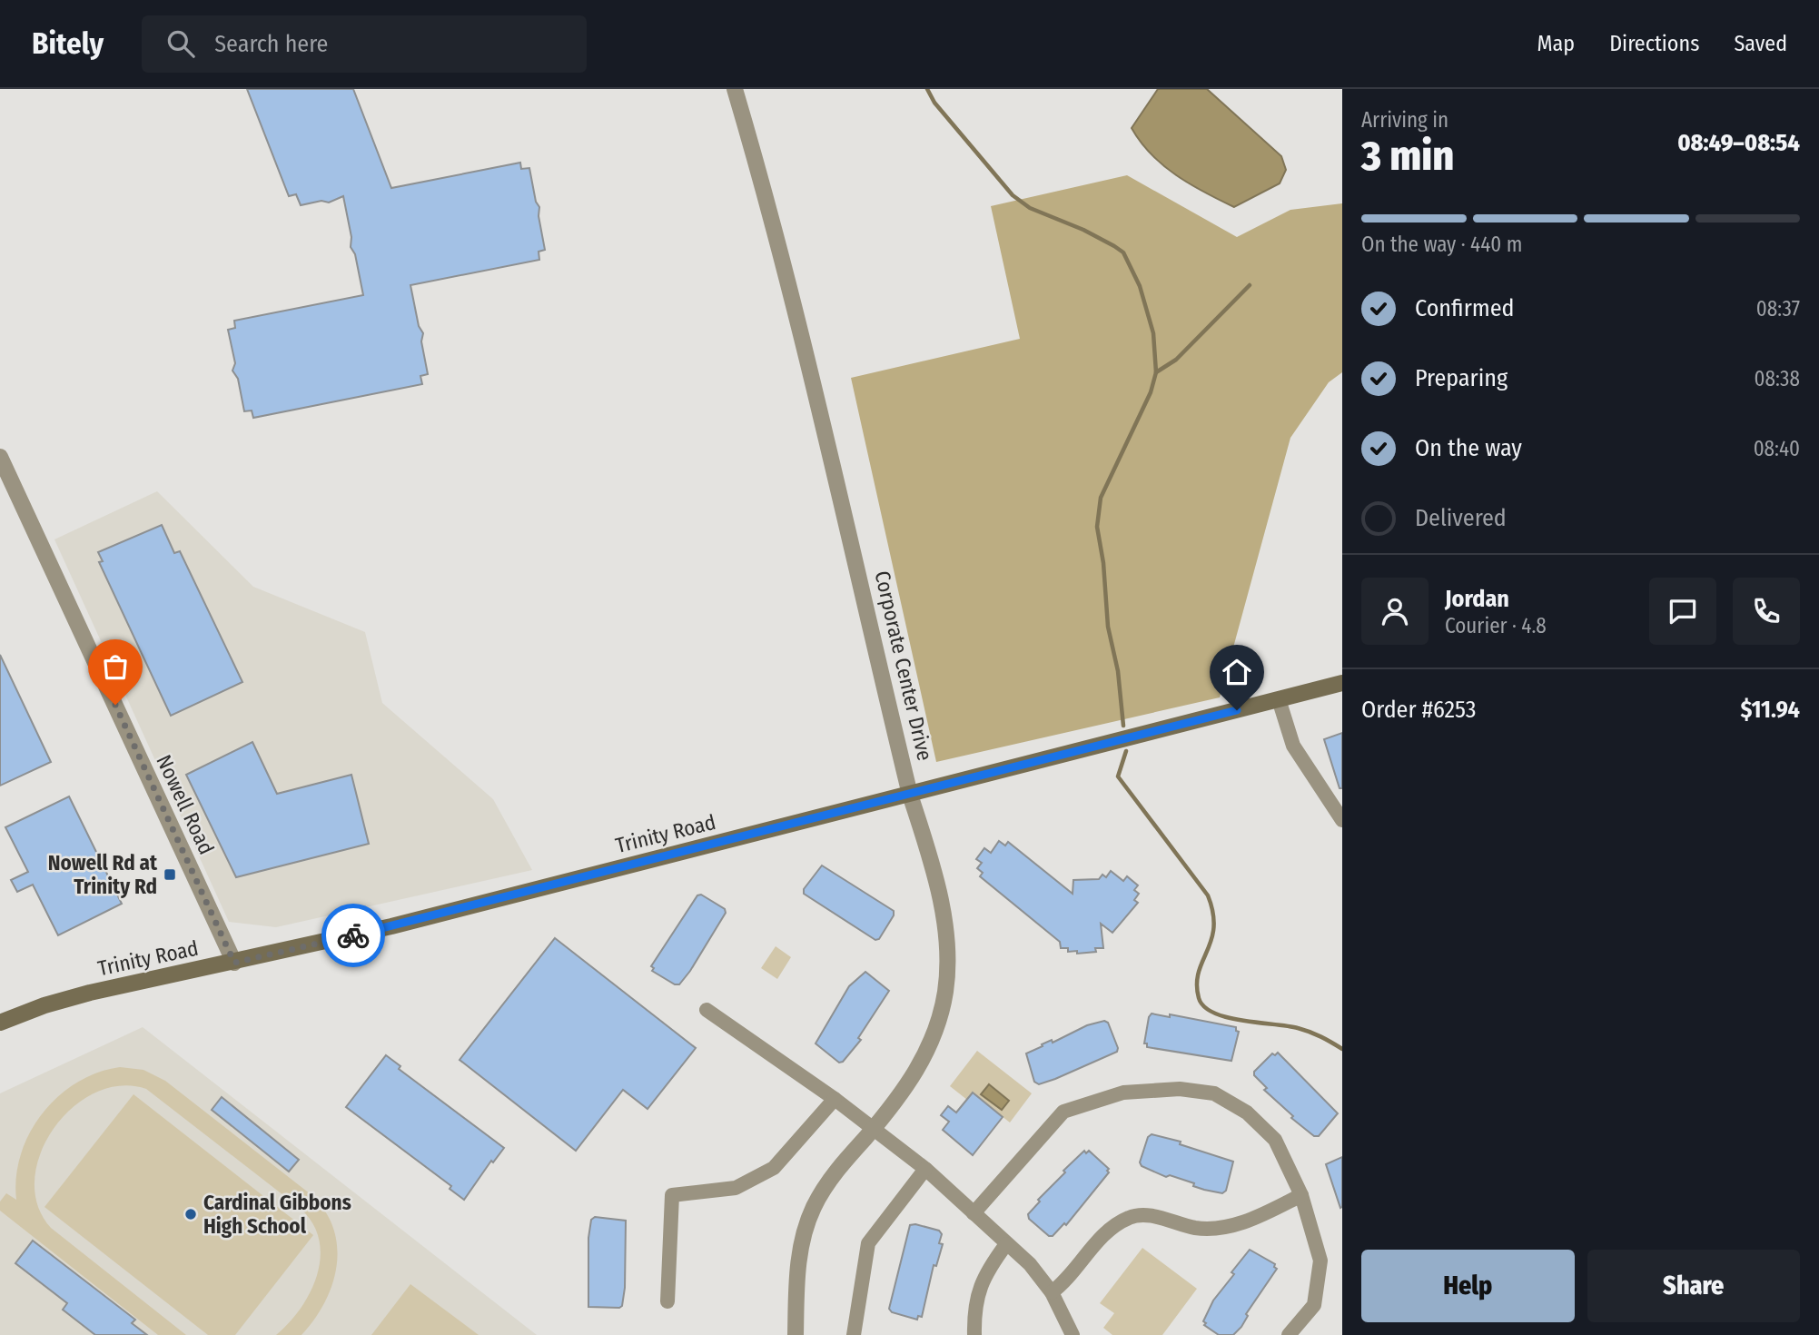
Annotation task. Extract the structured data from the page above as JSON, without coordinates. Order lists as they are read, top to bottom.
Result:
{
  "streets": {
    "main road": ["Trinity Road"],
    "street": ["Corporate Center Drive", "Nowell Road"]
  },
  "crossings": [
    ["Corporate Center Drive", "Trinity Road"],
    ["Nowell Road", "Trinity Road"]
  ],
  "places": {
    "transit": ["Nowell Rd at Trinity Rd"],
    "other": ["Cardinal Gibbons High School"]
  },
  "page": {
    "header": "Bitely",
    "search": "Search here",
    "nav": ["Map", "Directions", "Saved"],
    "heading": ["3 min", "Arriving in", "08:49–08:54"],
    "panel": [
      "Jordan",
      "Courier · 4.8",
      "Order #6253",
      "$11.94"
    ],
    "bar": "On the way · 440 m",
    "list": [
      ["Confirmed", "08:37"],
      ["Preparing", "08:38"],
      ["On the way", "08:40"],
      "Delivered"
    ],
    "buttons": ["Help", "Share"]
  }
}
